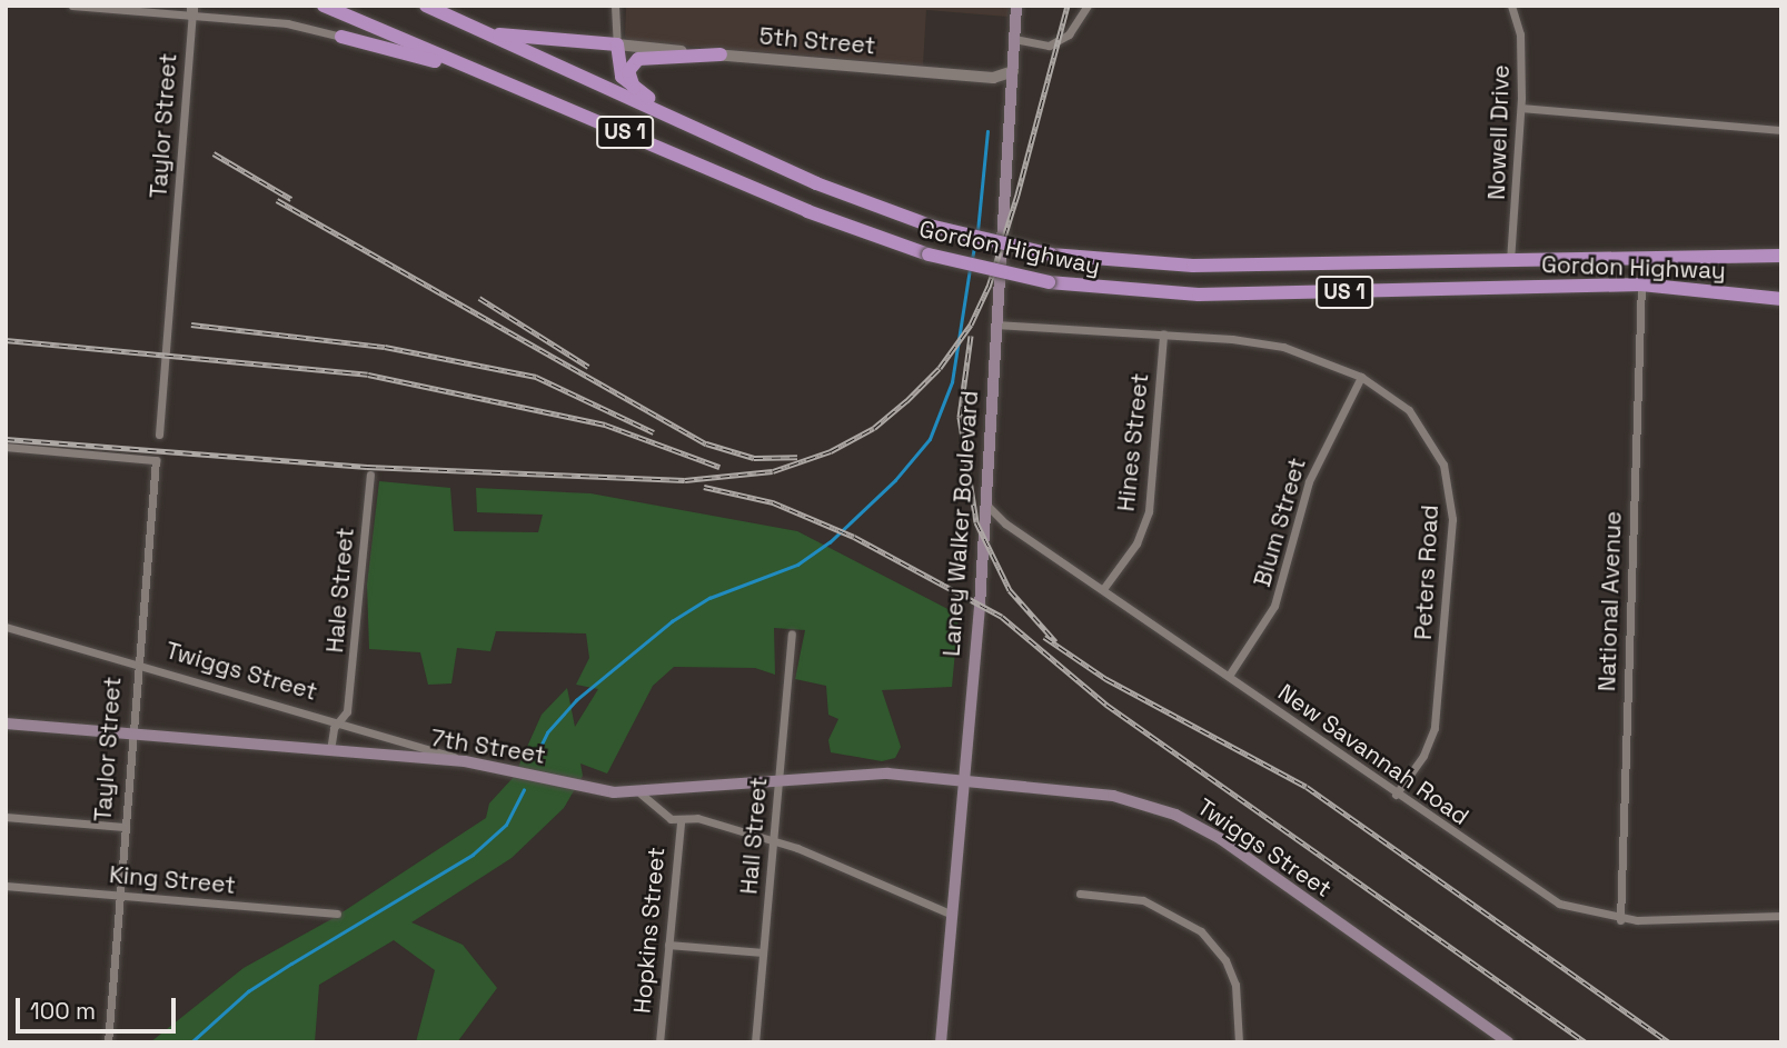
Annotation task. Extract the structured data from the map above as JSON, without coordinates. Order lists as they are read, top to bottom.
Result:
{
  "streets": {
    "highway": ["US 1", "Gordon Highway"],
    "main road": ["Laney Walker Boulevard", "Twiggs Street", "7th Street"],
    "street": [
      "5th Street",
      "Taylor Street",
      "Nowell Drive",
      "Hines Street",
      "Blum Street",
      "Peters Road",
      "Hale Street",
      "National Avenue",
      "New Savannah Road",
      "Hall Street",
      "King Street",
      "Hopkins Street"
    ]
  },
  "crossings": [
    ["5th Street", "Laney Walker Boulevard"],
    ["Taylor Street", "Twiggs Street"],
    ["Taylor Street", "7th Street"],
    ["Taylor Street", "King Street"],
    ["Nowell Drive", "Gordon Highway"],
    ["Gordon Highway", "National Avenue"],
    ["Hines Street", "Peters Road"],
    ["Hines Street", "New Savannah Road"],
    ["Blum Street", "Peters Road"],
    ["Blum Street", "New Savannah Road"],
    ["Laney Walker Boulevard", "Peters Road"],
    ["Laney Walker Boulevard", "Twiggs Street"],
    ["Laney Walker Boulevard", "7th Street"],
    ["Laney Walker Boulevard", "New Savannah Road"],
    ["Peters Road", "New Savannah Road"],
    ["Hale Street", "Twiggs Street"],
    ["Hale Street", "7th Street"],
    ["National Avenue", "New Savannah Road"],
    ["Twiggs Street", "7th Street"],
    ["7th Street", "Hall Street"]
  ],
  "scale_bar": "100 m"
}
